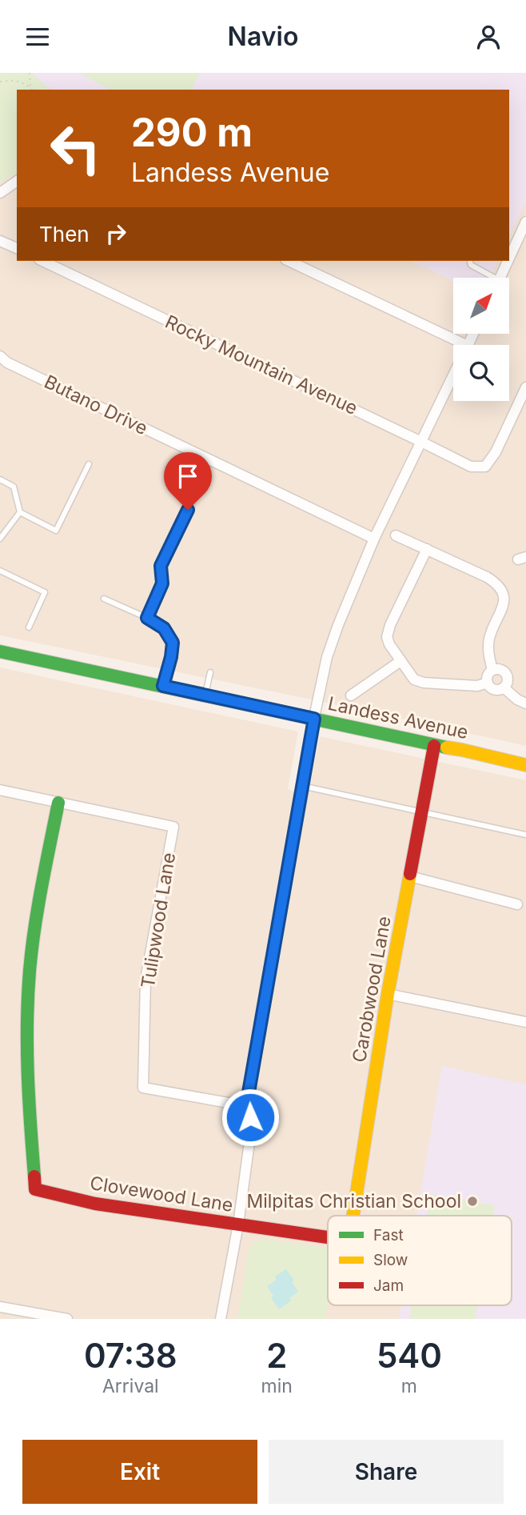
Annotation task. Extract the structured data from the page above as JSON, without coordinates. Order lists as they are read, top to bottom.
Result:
{
  "streets": {
    "street": [
      "Rocky Mountain Avenue",
      "Butano Drive",
      "Landess Avenue",
      "Tulipwood Lane",
      "Carobwood Lane",
      "Clovewood Lane"
    ]
  },
  "crossings": [
    ["Landess Avenue", "Carobwood Lane"],
    ["Tulipwood Lane", "Clovewood Lane"]
  ],
  "places": ["Milpitas Christian School"],
  "legend": ["Fast", "Slow", "Jam"],
  "north": "top right",
  "page": {
    "header": "Navio",
    "turn": ["290 m", "Landess Avenue"],
    "then": "Then",
    "eta": [
      "07:38",
      "Arrival",
      "2",
      "min",
      "540",
      "m"
    ],
    "buttons": ["Exit", "Share"]
  }
}
